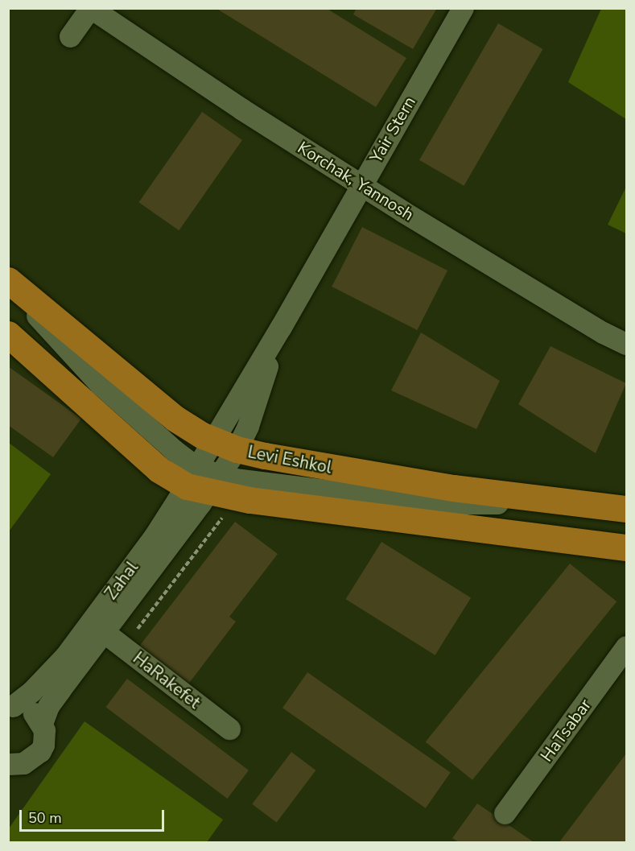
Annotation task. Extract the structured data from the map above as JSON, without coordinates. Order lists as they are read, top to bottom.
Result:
{
  "streets": {
    "main road": ["Levi Eshkol"],
    "street": [
      "Yair Stern",
      "Korchak, Yannosh",
      "Zahal",
      "HaRakefet",
      "HaTsabar"
    ]
  },
  "crossings": [
    ["Yair Stern", "Korchak, Yannosh"],
    ["Yair Stern", "Levi Eshkol"],
    ["Yair Stern", "Zahal"],
    ["Zahal", "HaRakefet"]
  ],
  "scale_bar": "50 m"
}
